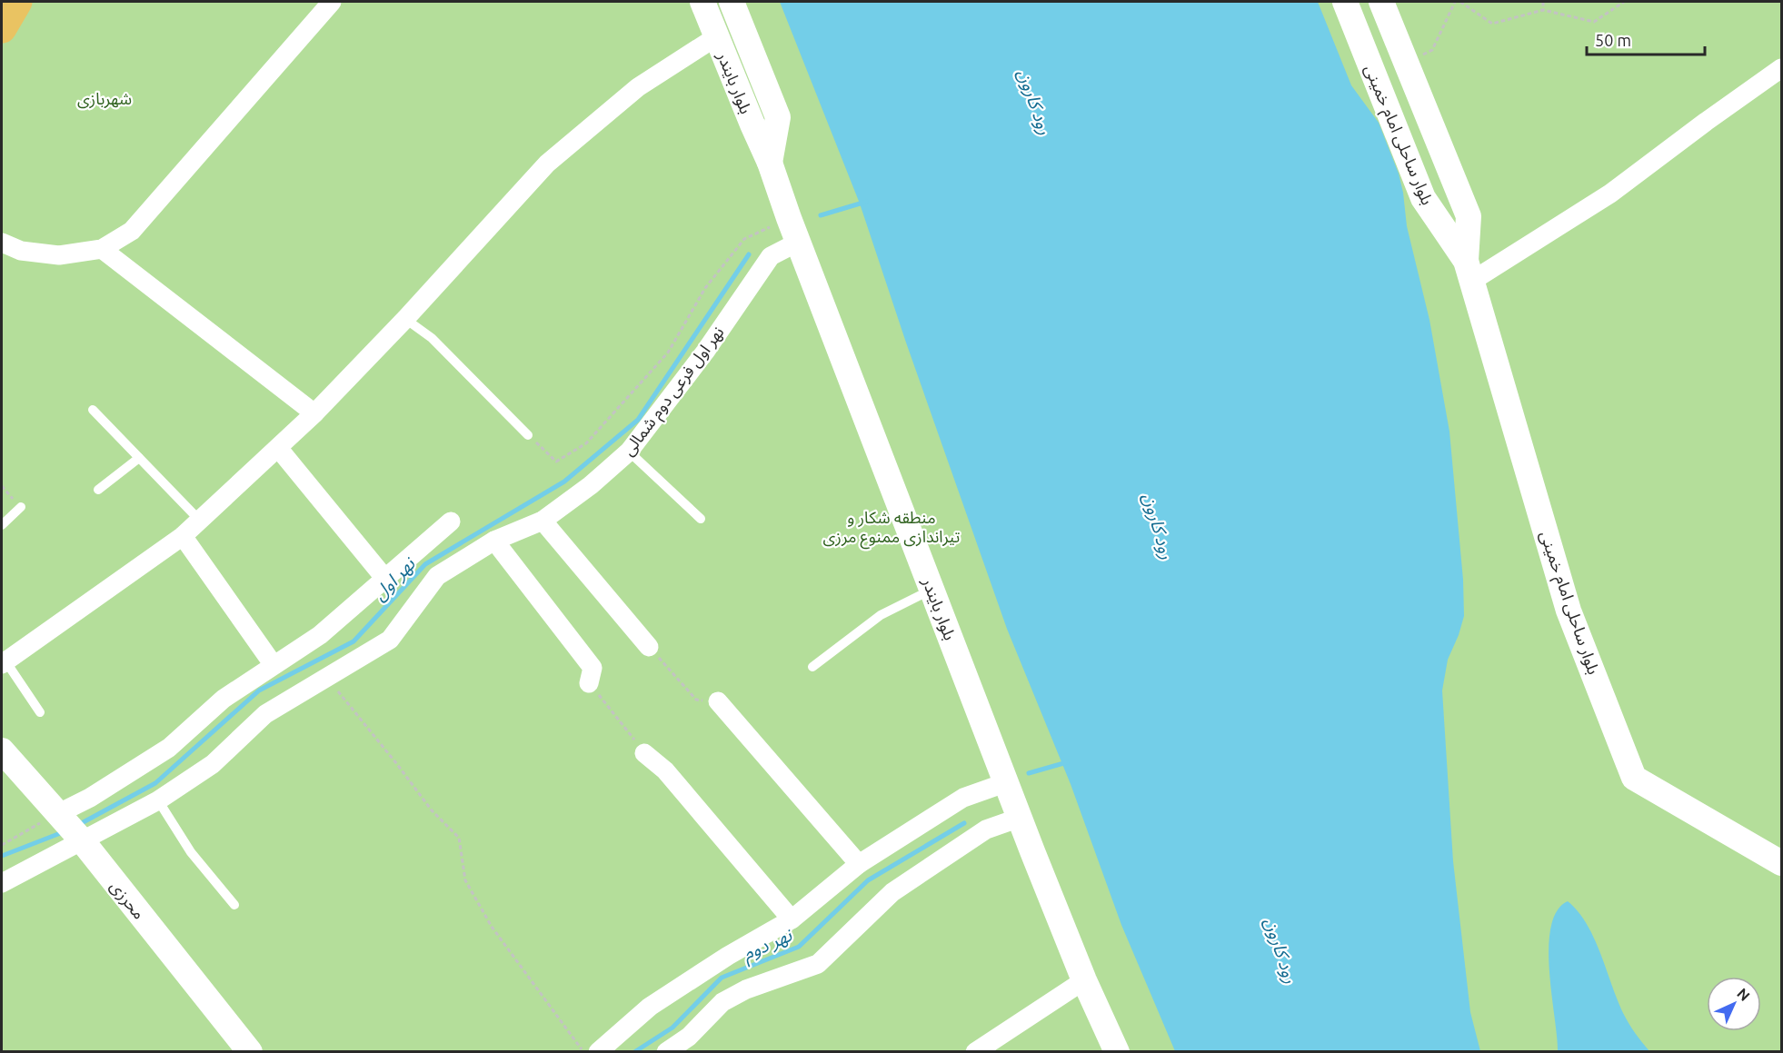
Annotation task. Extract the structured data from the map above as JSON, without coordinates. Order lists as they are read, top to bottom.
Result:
{
  "streets": {
    "street": [
      "بلوار بایندر",
      "بلوار ساحلی امام خمینی",
      "نهر اول فرعی دوم شمالی",
      "محرزی"
    ]
  },
  "crossings": [
    ["بلوار بایندر", "نهر اول فرعی دوم شمالی"],
    ["نهر اول فرعی دوم شمالی", "محرزی"]
  ],
  "water": ["رود کارون", "نهر اول", "نهر دوم"],
  "parks": ["شهربازی", "منطقه شکار و تیراندازی ممنوع مرزی"],
  "scale_bar": "50 m",
  "north": "top right"
}
